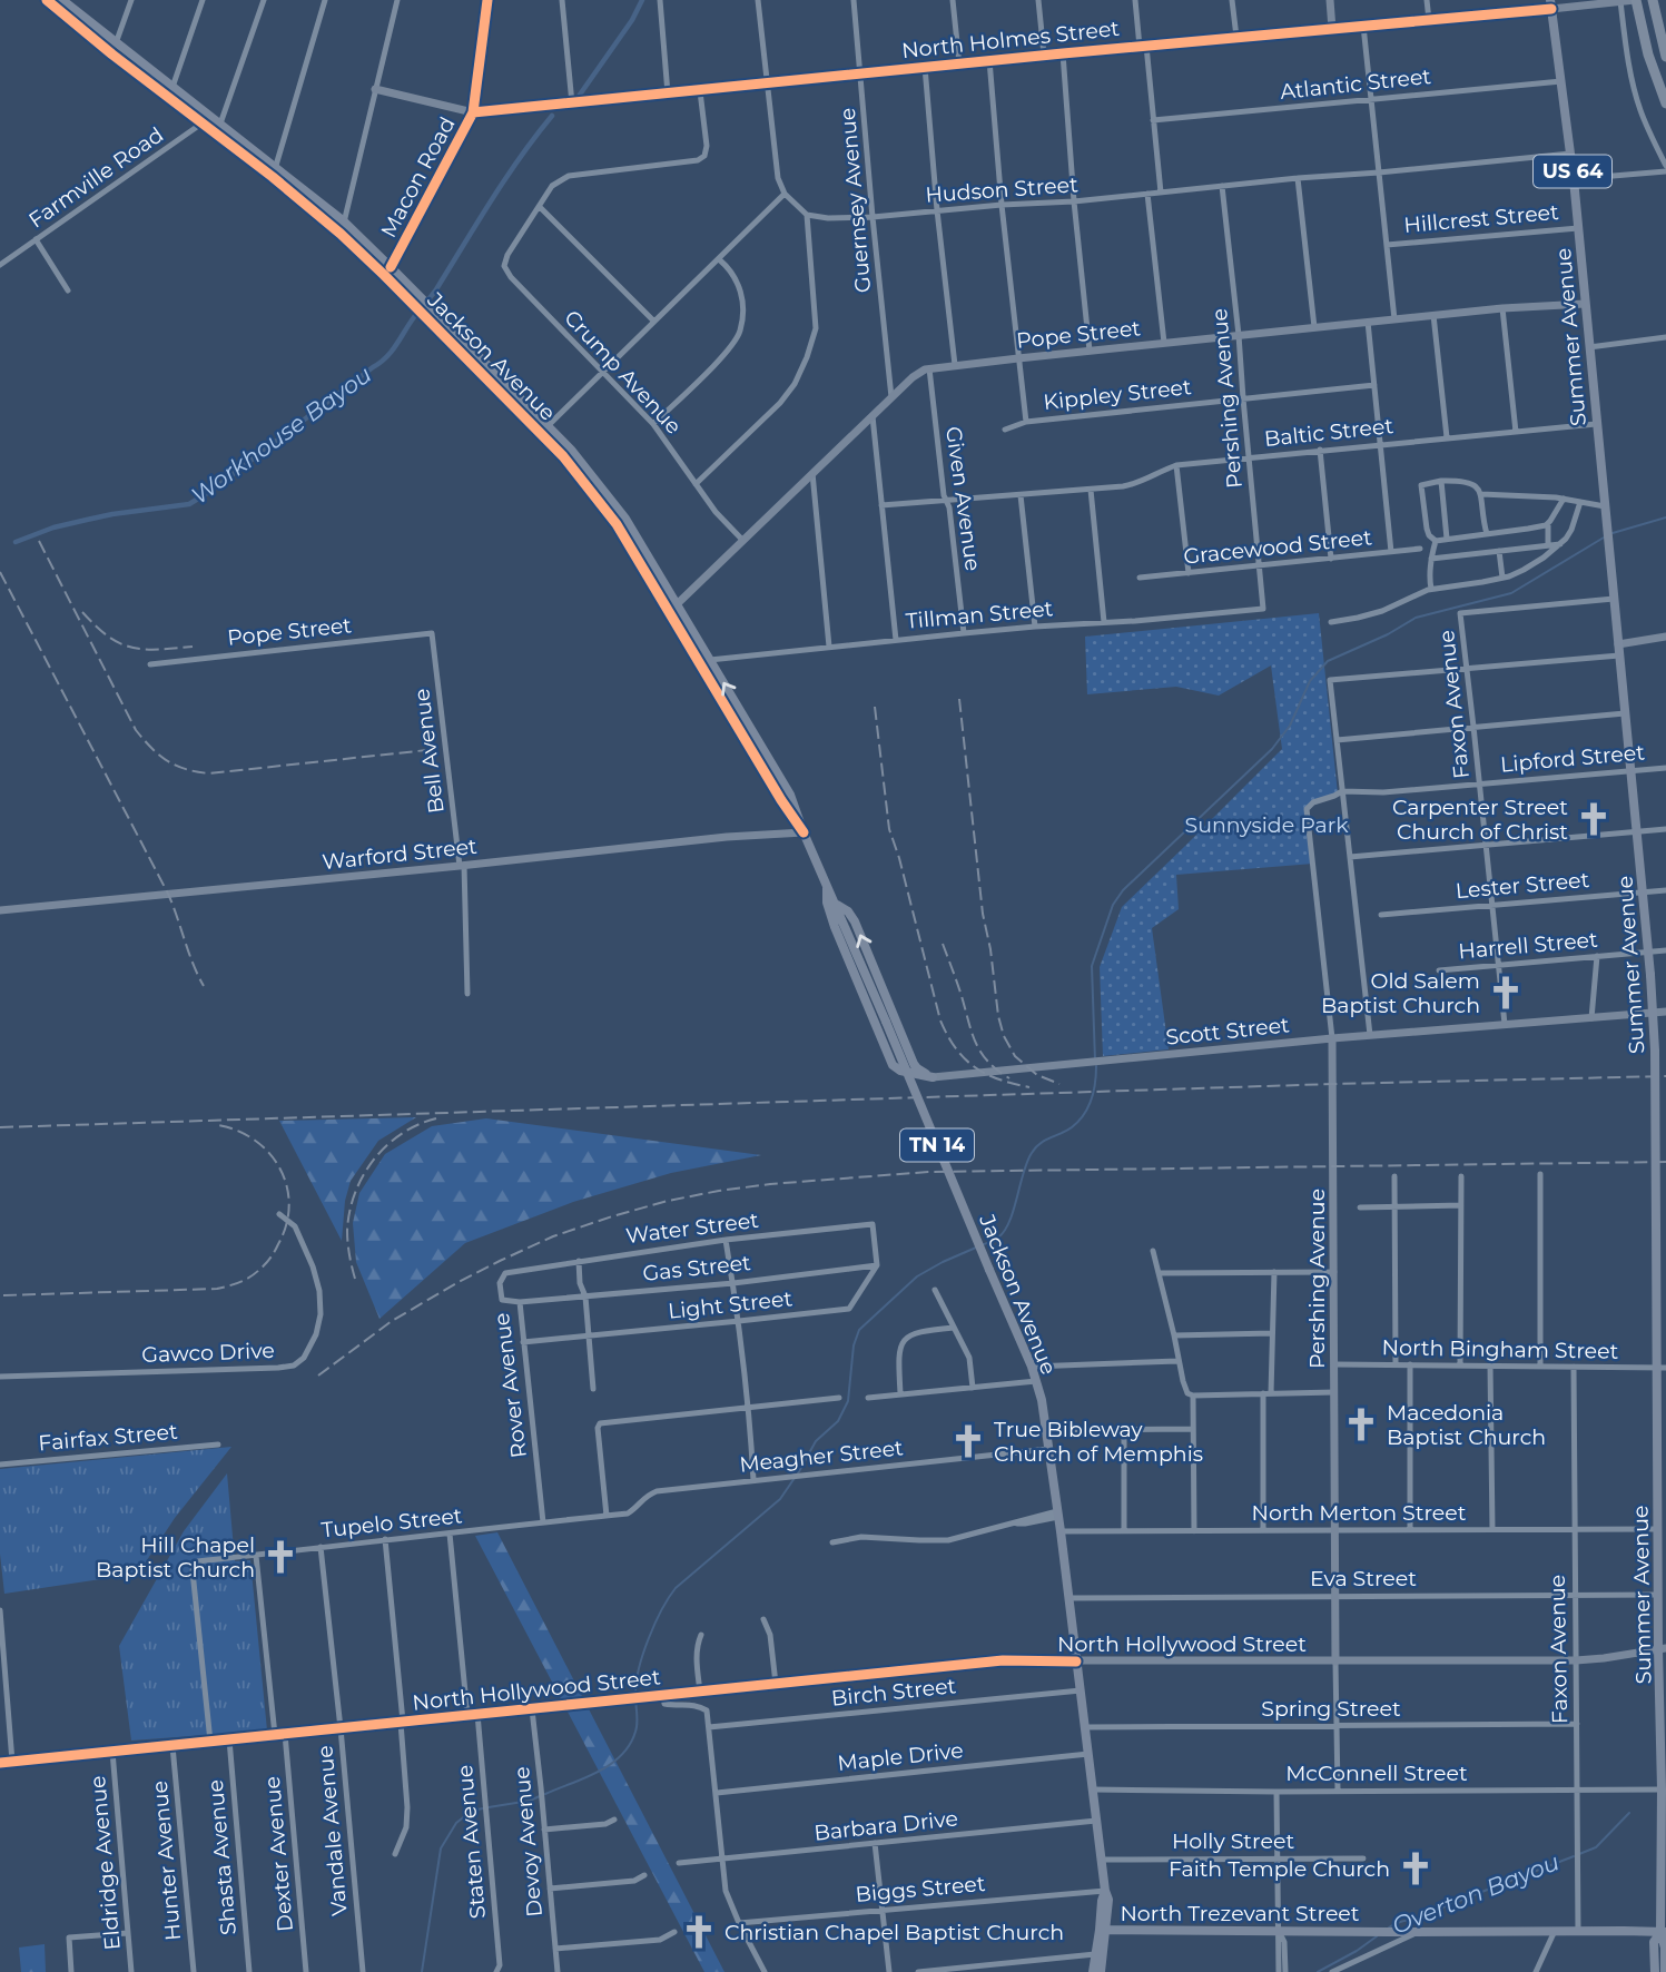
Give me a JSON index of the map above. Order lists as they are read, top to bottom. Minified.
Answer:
{"streets":{"main road":["North Holmes Street","US 64","Macon Road","Pope Street","Summer Avenue","Jackson Avenue","Pershing Avenue","Warford Street","Scott Street","TN 14","North Hollywood Street","North Trezevant Street"],"street":["Atlantic Street","Farmville Road","Hudson Street","Guernsey Avenue","Hillcrest Street","Crump Avenue","Kippley Street","Baltic Street","Given Avenue","Gracewood Street","Tillman Street","Faxon Avenue","Bell Avenue","Lipford Street","Lester Street","Harrell Street","Water Street","Gas Street","Light Street","North Bingham Street","Gawco Drive","Rover Avenue","Fairfax Street","Meagher Street","North Merton Street","Tupelo Street","Eva Street","Birch Street","Spring Street","Maple Drive","McConnell Street","Barbara Drive","Vandale Avenue","Holly Street","Staten Avenue","Devoy Avenue","Dexter Avenue","Shasta Avenue","Hunter Avenue","Eldridge Avenue","Biggs Street"]},"crossings":[["North Holmes Street","Macon Road"],["North Holmes Street","Guernsey Avenue"],["North Holmes Street","Summer Avenue"],["Atlantic Street","Summer Avenue"],["Farmville Road","Jackson Avenue"],["Macon Road","Jackson Avenue"],["Hudson Street","Guernsey Avenue"],["Hudson Street","Summer Avenue"],["Hudson Street","Pershing Avenue"],["Guernsey Avenue","Pope Street"],["Hillcrest Street","Summer Avenue"],["Pope Street","Summer Avenue"],["Pope Street","Jackson Avenue"],["Pope Street","Crump Avenue"],["Pope Street","Pershing Avenue"],["Pope Street","Given Avenue"],["Pope Street","Bell Avenue"],["Summer Avenue","Baltic Street"],["Summer Avenue","Faxon Avenue"],["Summer Avenue","Lipford Street"],["Summer Avenue","Lester Street"],["Summer Avenue","Harrell Street"],["Summer Avenue","North Bingham Street"],["Summer Avenue","North Merton Street"],["Summer Avenue","Eva Street"],["Summer Avenue","North Hollywood Street"],["Summer Avenue","McConnell Street"],["Summer Avenue","North Trezevant Street"],["Jackson Avenue","Tillman Street"],["Jackson Avenue","Warford Street"],["Jackson Avenue","Meagher Street"],["Jackson Avenue","North Merton Street"],["Jackson Avenue","Eva Street"],["Jackson Avenue","North Hollywood Street"],["Jackson Avenue","Birch Street"],["Jackson Avenue","Spring Street"],["Jackson Avenue","Maple Drive"],["Jackson Avenue","McConnell Street"],["Jackson Avenue","Barbara Drive"],["Jackson Avenue","Holly Street"],["Jackson Avenue","Biggs Street"],["Jackson Avenue","North Trezevant Street"],["Kippley Street","Pershing Avenue"],["Pershing Avenue","Baltic Street"],["Pershing Avenue","Gracewood Street"],["Pershing Avenue","Tillman Street"],["Pershing Avenue","Lipford Street"],["Pershing Avenue","Scott Street"],["Pershing Avenue","North Bingham Street"],["Pershing Avenue","North Merton Street"],["Pershing Avenue","Eva Street"],["Pershing Avenue","North Hollywood Street"],["Pershing Avenue","Spring Street"],["Pershing Avenue","McConnell Street"],["Baltic Street","Given Avenue"],["Given Avenue","Tillman Street"],["Faxon Avenue","Lipford Street"],["Faxon Avenue","Lester Street"],["Faxon Avenue","Harrell Street"],["Faxon Avenue","Scott Street"],["Faxon Avenue","North Bingham Street"],["Faxon Avenue","North Merton Street"],["Faxon Avenue","Eva Street"],["Faxon Avenue","North Hollywood Street"],["Faxon Avenue","Spring Street"],["Faxon Avenue","McConnell Street"],["Faxon Avenue","North Trezevant Street"],["Bell Avenue","Warford Street"],["Water Street","Gas Street"],["Water Street","Light Street"],["Water Street","Rover Avenue"],["Gas Street","Light Street"],["Gas Street","Rover Avenue"],["Light Street","Rover Avenue"],["Rover Avenue","Tupelo Street"],["Meagher Street","Tupelo Street"],["Tupelo Street","North Hollywood Street"],["Tupelo Street","Vandale Avenue"],["North Hollywood Street","Vandale Avenue"],["North Hollywood Street","Staten Avenue"],["North Hollywood Street","Devoy Avenue"],["North Hollywood Street","Dexter Avenue"],["North Hollywood Street","Shasta Avenue"],["North Hollywood Street","Hunter Avenue"],["North Hollywood Street","Eldridge Avenue"]],"water":["Workhouse Bayou","Overton Bayou"],"parks":["Sunnyside Park"],"places":{"church":["Carpenter Street Church of Christ","Old Salem Baptist Church","Macedonia Baptist Church","True Bibleway Church of Memphis","Hill Chapel Baptist Church","Faith Temple Church","Christian Chapel Baptist Church"]}}
